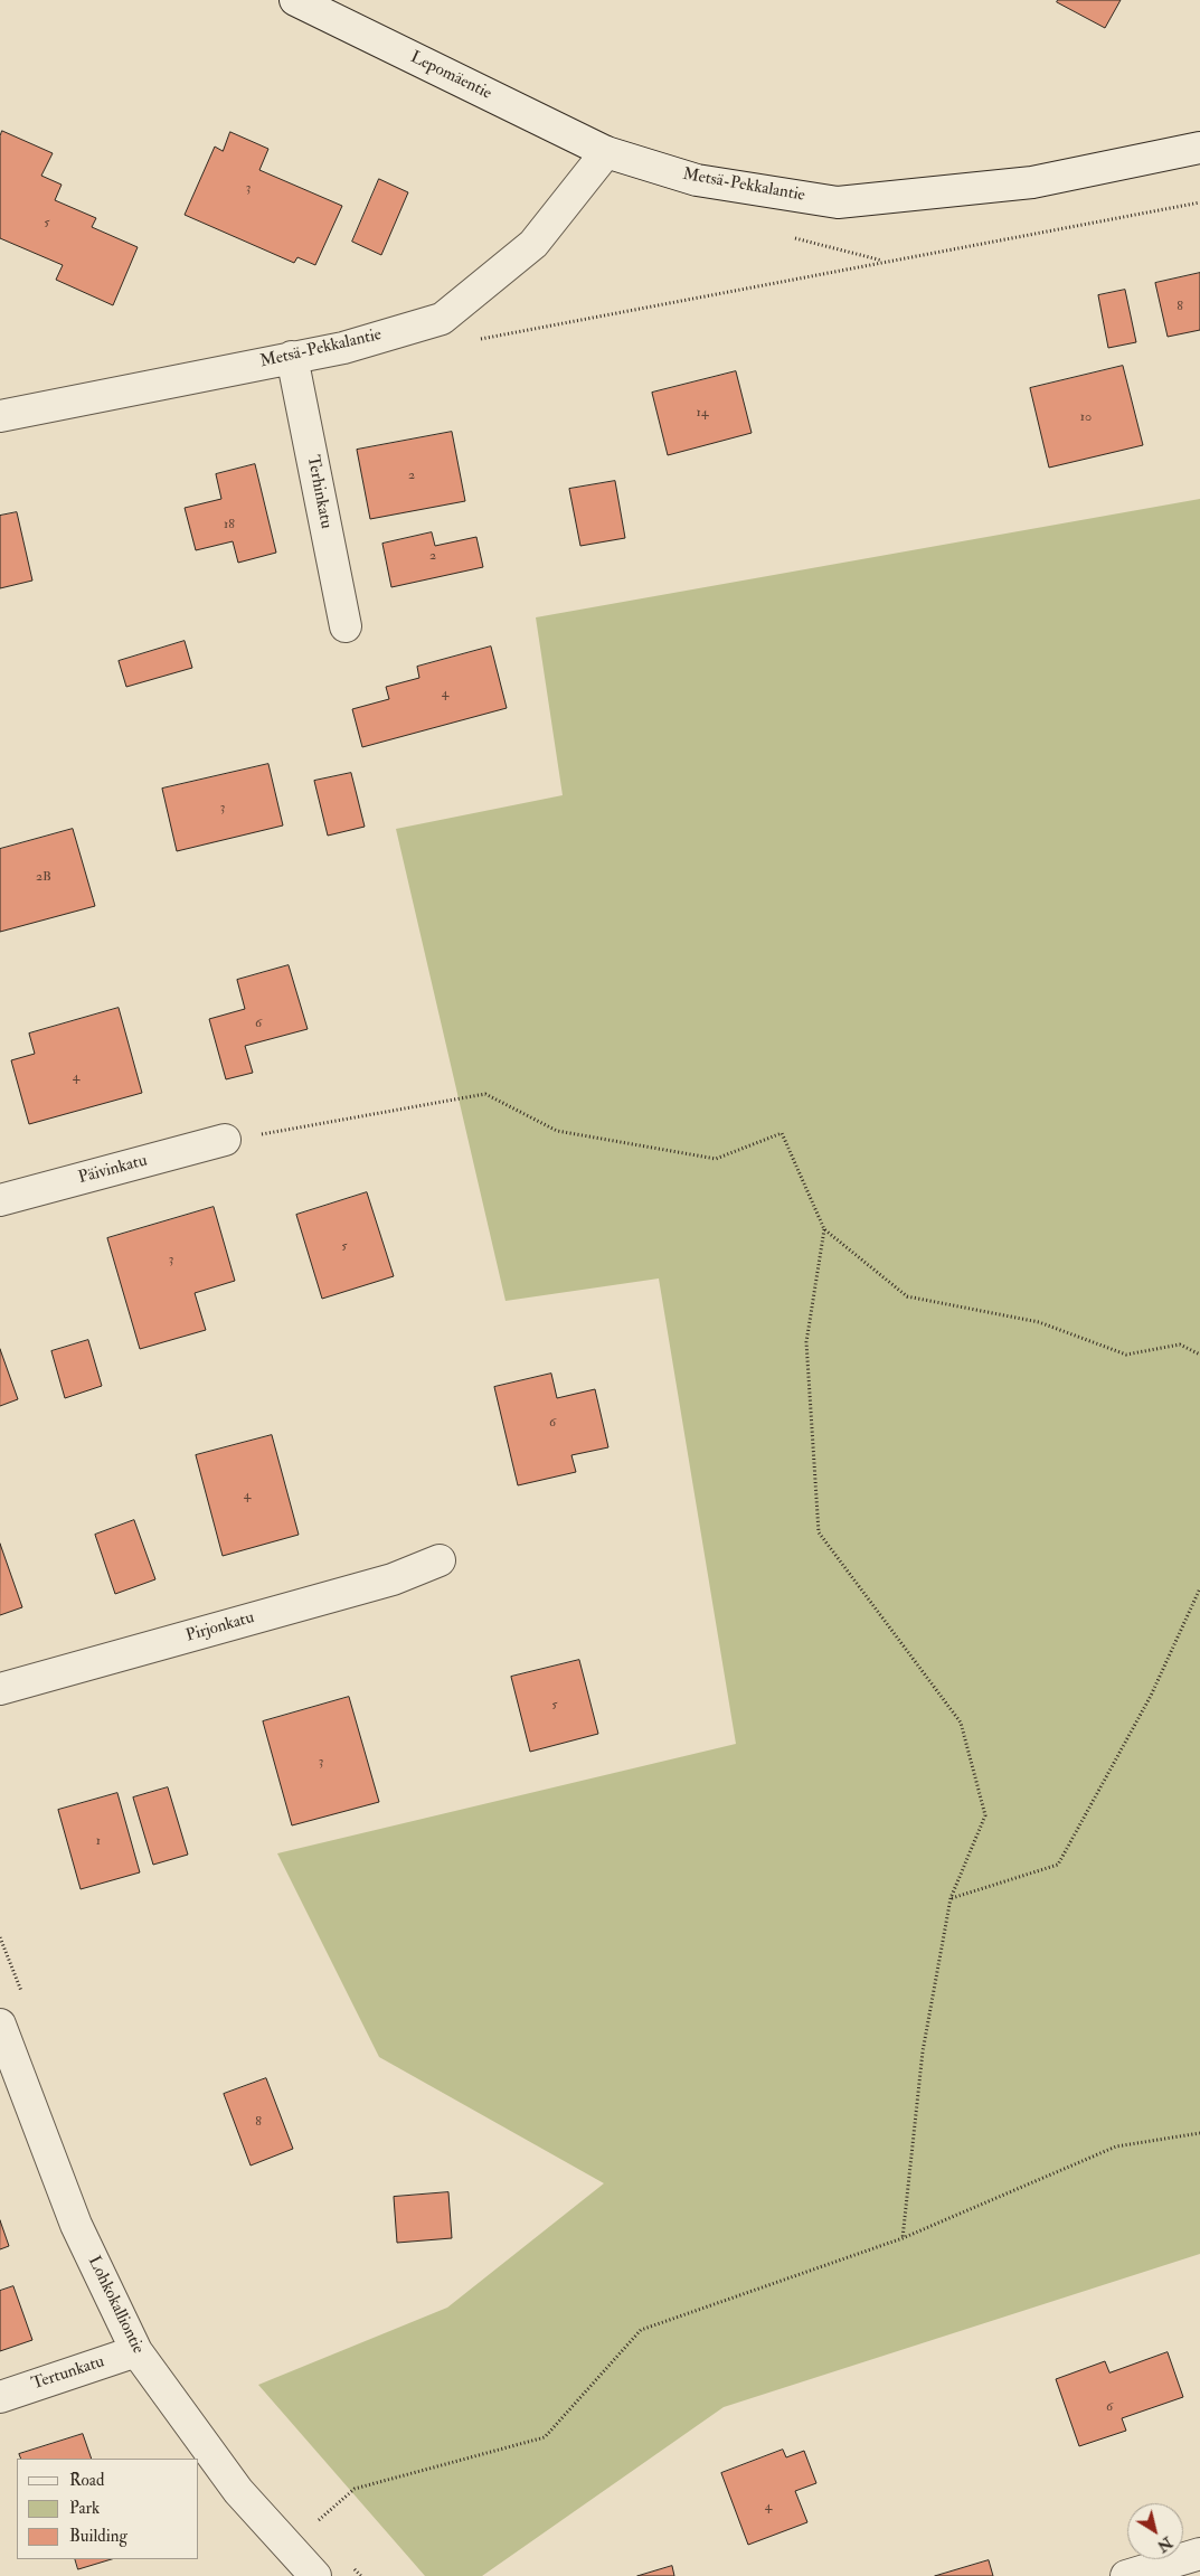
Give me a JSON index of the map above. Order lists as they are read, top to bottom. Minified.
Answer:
{"streets":{"street":["Lepomäentie","Metsä-Pekkalantie","Terhinkatu","Päivinkatu","Pirjonkatu","Lohkokalliontie","Tertunkatu"]},"crossings":[["Lepomäentie","Metsä-Pekkalantie"],["Metsä-Pekkalantie","Terhinkatu"],["Lohkokalliontie","Tertunkatu"]],"house_numbers":["3","5","8","14","10","2","18","2","4","3","2B","6","4","5","3","6","4","5","3","1","8","6","4"],"legend":["Road","Park","Building"],"north":"bottom right"}
